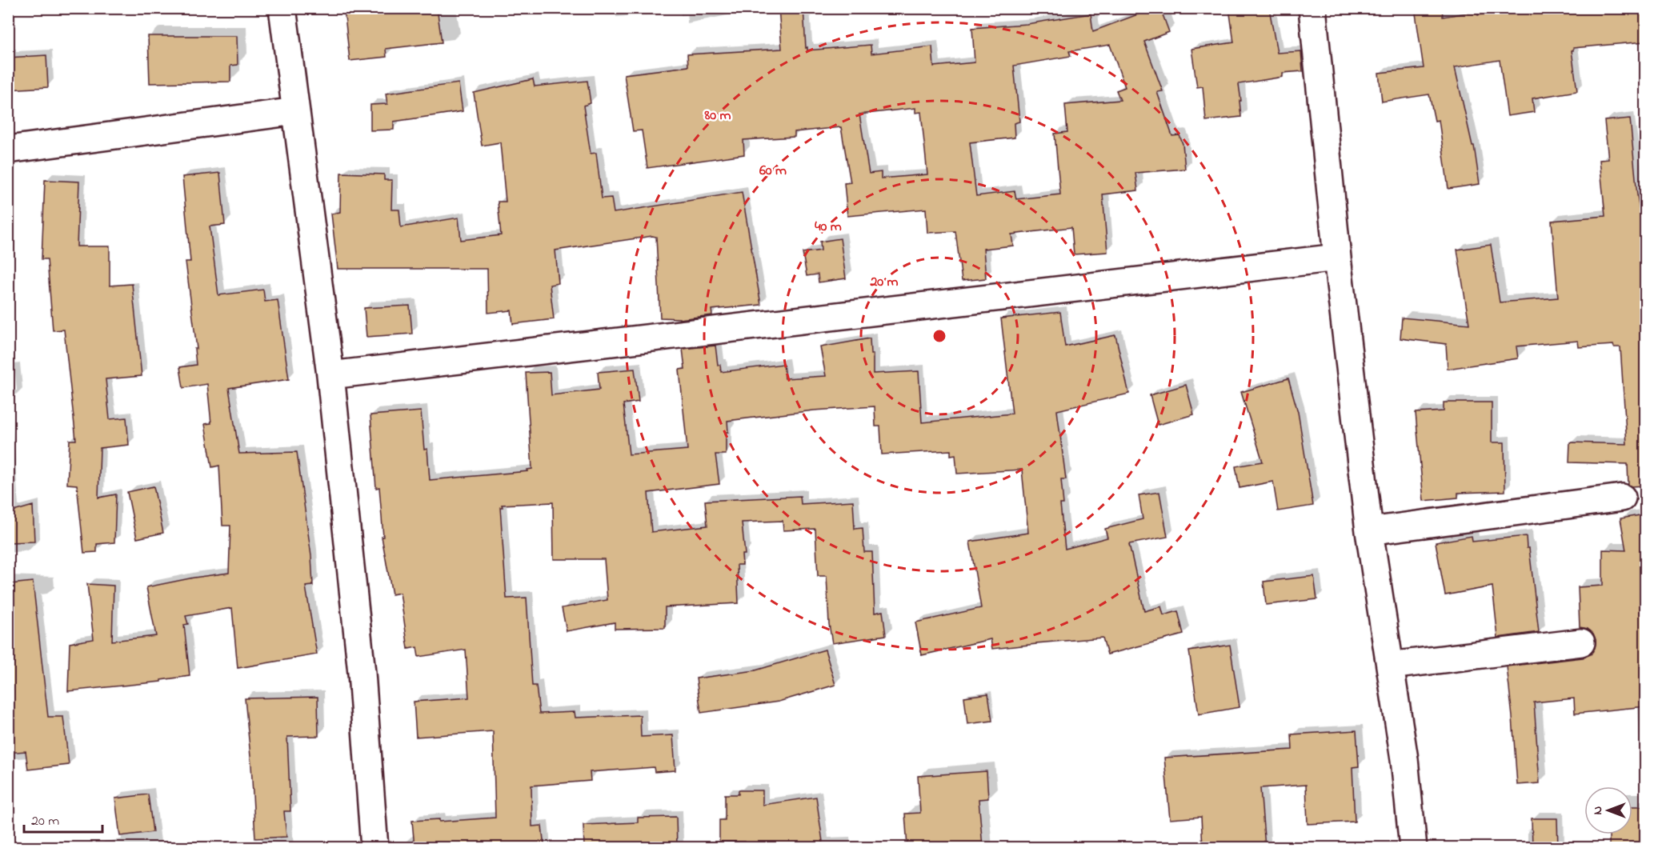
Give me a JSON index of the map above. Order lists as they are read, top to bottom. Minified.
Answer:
{"scale_bar":"20 m","north":"left","rings":["80 m","60 m","40 m","20 m"]}
